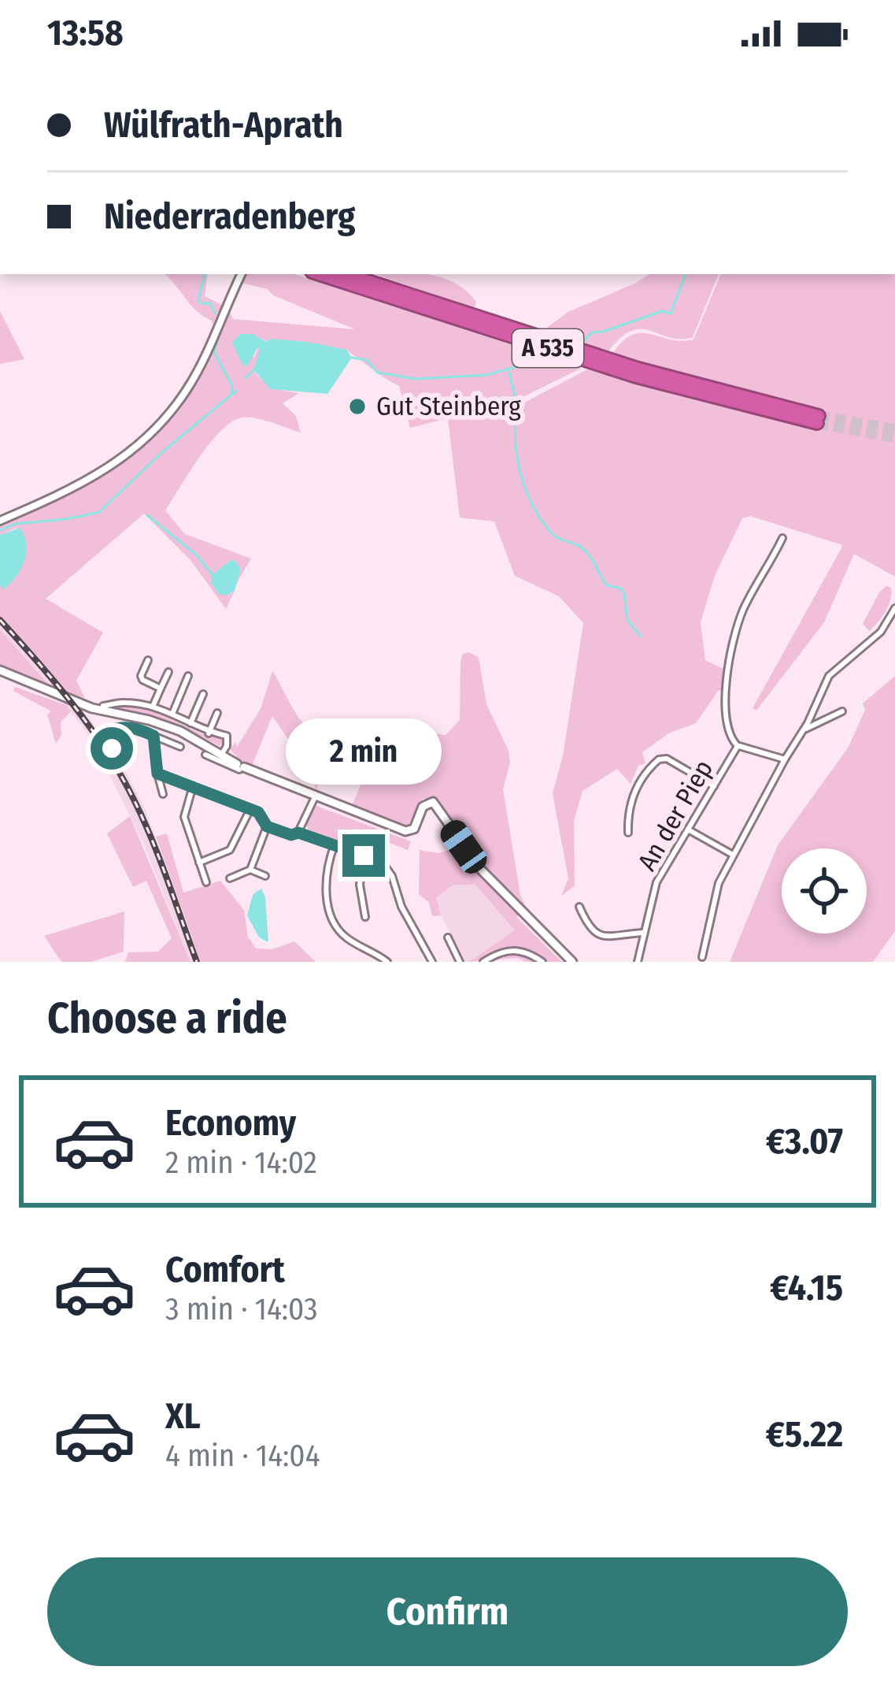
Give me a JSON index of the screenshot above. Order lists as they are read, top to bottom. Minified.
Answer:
{"streets":{"highway":["A 535"],"street":["An der Piep"]},"places":["Gut Steinberg"],"page":{"status":"13:58","banner":["Wülfrath-Aprath","Niederradenberg"],"bubble":"2 min","heading":"Choose a ride","list":[{"name":"Economy","note":"2 min · 14:02","value":"€3.07"},{"name":"Comfort","note":"3 min · 14:03","value":"€4.15"},{"name":"XL","note":"4 min · 14:04","value":"€5.22"}],"buttons":"Confirm"}}
